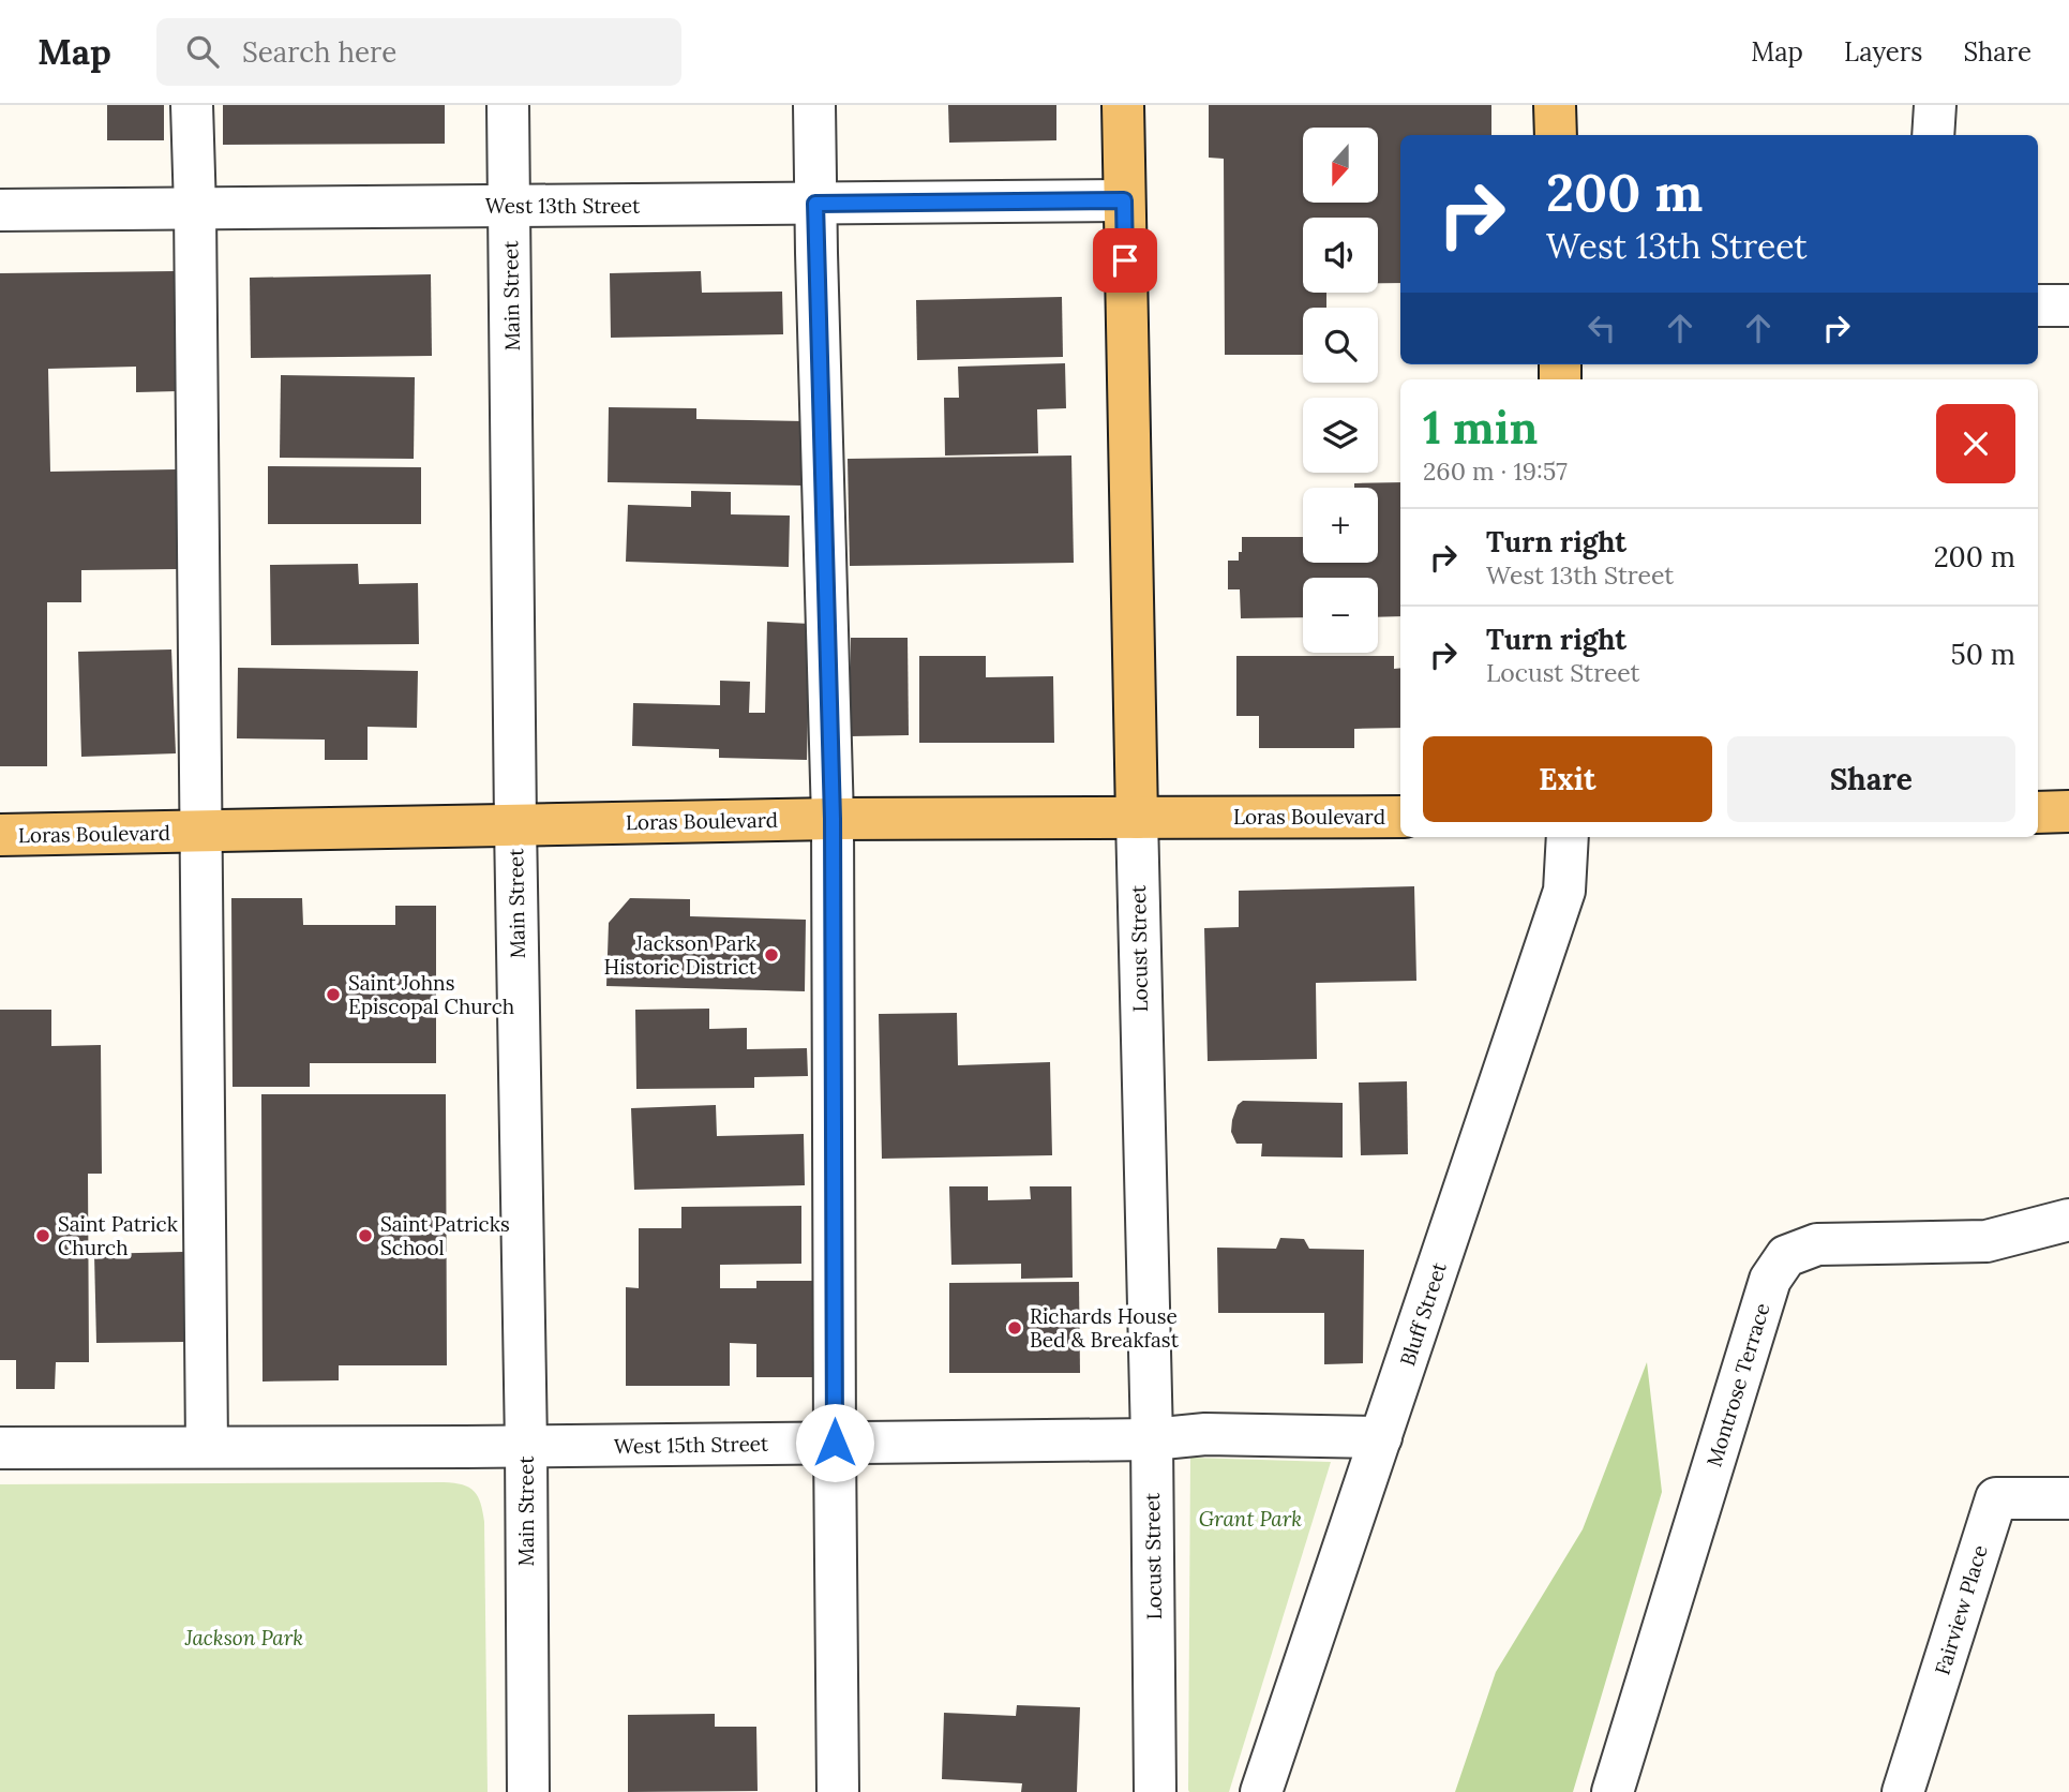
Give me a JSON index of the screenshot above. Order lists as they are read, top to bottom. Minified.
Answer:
{"streets":{"main road":["Loras Boulevard","Locust Street"],"street":["West 13th Street","Main Street","Bluff Street","Montrose Terrace","West 15th Street","Fairview Place"]},"crossings":[["West 13th Street","Main Street"],["West 13th Street","Locust Street"],["Main Street","Loras Boulevard"],["Main Street","West 15th Street"],["Loras Boulevard","Locust Street"],["Locust Street","West 15th Street"],["Bluff Street","West 15th Street"]],"parks":["Grant Park","Jackson Park"],"places":["Jackson Park Historic District","Saint Johns Episcopal Church","Saint Patrick Church","Saint Patricks School","Richards House Bed & Breakfast"],"north":"bottom","page":{"header":"Map","search":"Search here","nav":["Map","Layers","Share"],"map_buttons":["+","−"],"turn":["200 m","West 13th Street"],"heading":["1 min","260 m · 19:57"],"list":[{"name":"Turn right","note":"West 13th Street","value":"200 m"},{"name":"Turn right","note":"Locust Street","value":"50 m"}],"buttons":["Exit","Share"]}}
